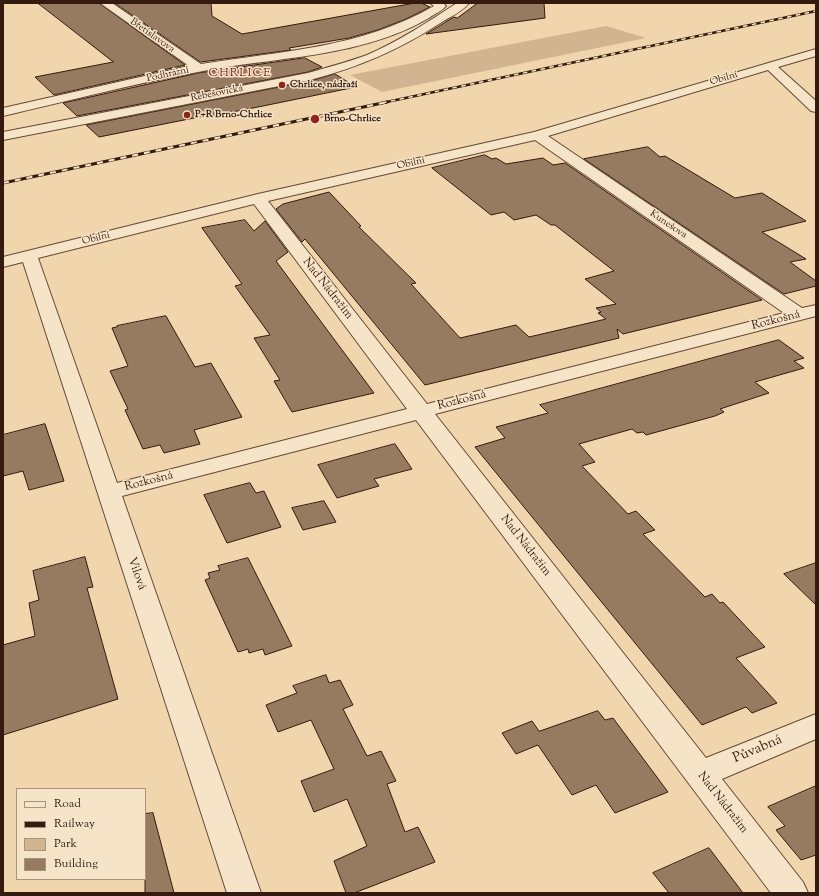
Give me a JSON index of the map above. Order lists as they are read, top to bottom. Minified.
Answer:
{"streets":{"street":["Břetislavova","Podhrázní","Obilní","Rebešovická","Kunešova","Nad Nádražím","Rozkošná","Vilová","Půvabná"]},"crossings":[["Břetislavova","Podhrázní"],["Obilní","Kunešova"],["Obilní","Nad Nádražím"],["Obilní","Vilová"],["Kunešova","Rozkošná"],["Nad Nádražím","Rozkošná"],["Nad Nádražím","Půvabná"],["Rozkošná","Vilová"]],"districts":["CHRLICE"],"places":["Chrlice, nádraží","P+R Brno-Chrlice","Brno-Chrlice"],"legend":["Road","Railway","Park","Building"]}
